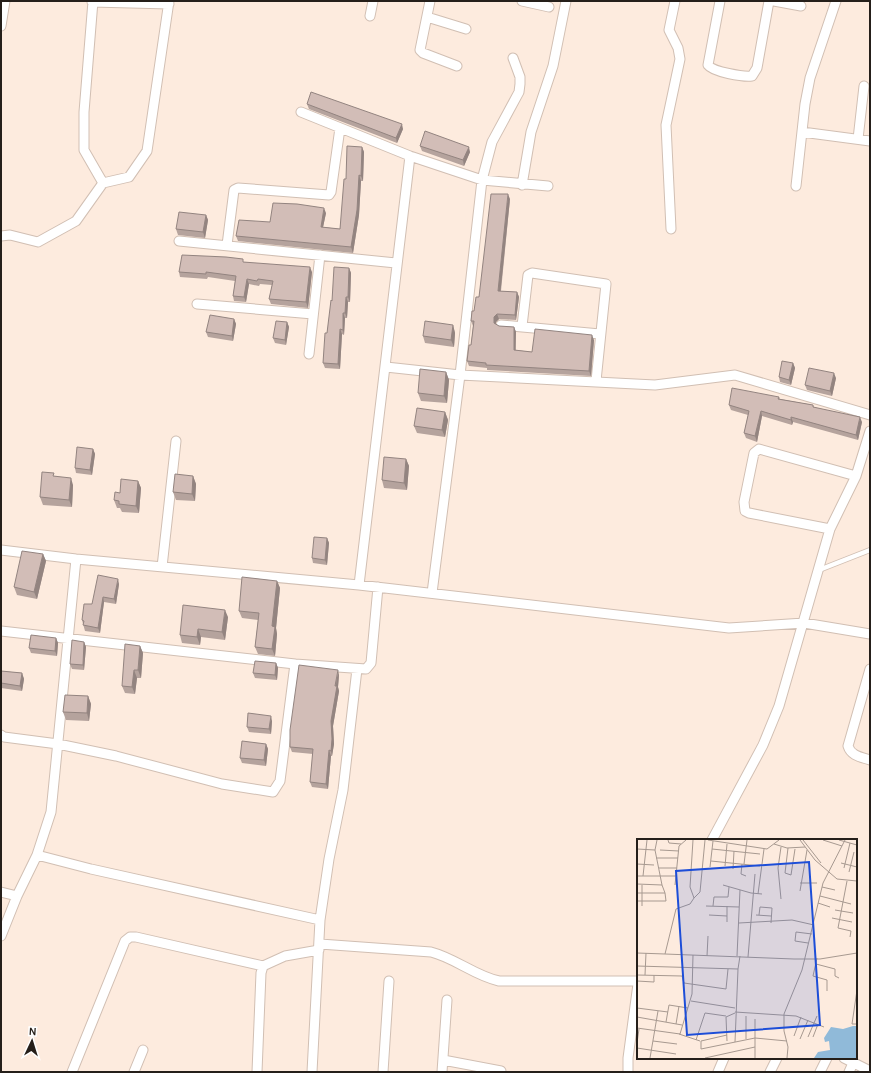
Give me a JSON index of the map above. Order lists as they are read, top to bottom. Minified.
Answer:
{"north":"top"}
